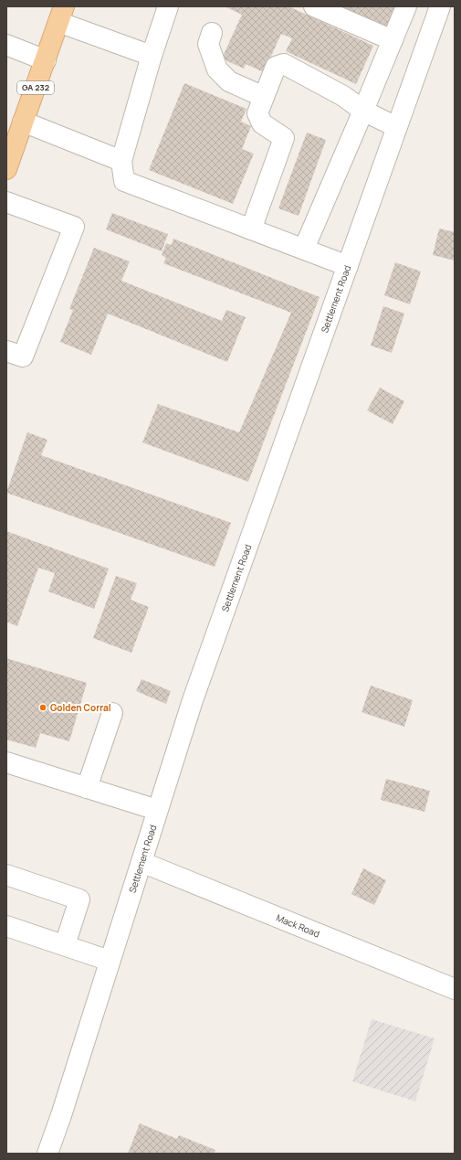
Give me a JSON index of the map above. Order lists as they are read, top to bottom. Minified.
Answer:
{"streets":{"main road":["GA 232"],"street":["Settlement Road","Mack Road"]},"crossings":[["Settlement Road","Mack Road"]],"places":["Golden Corral"]}
